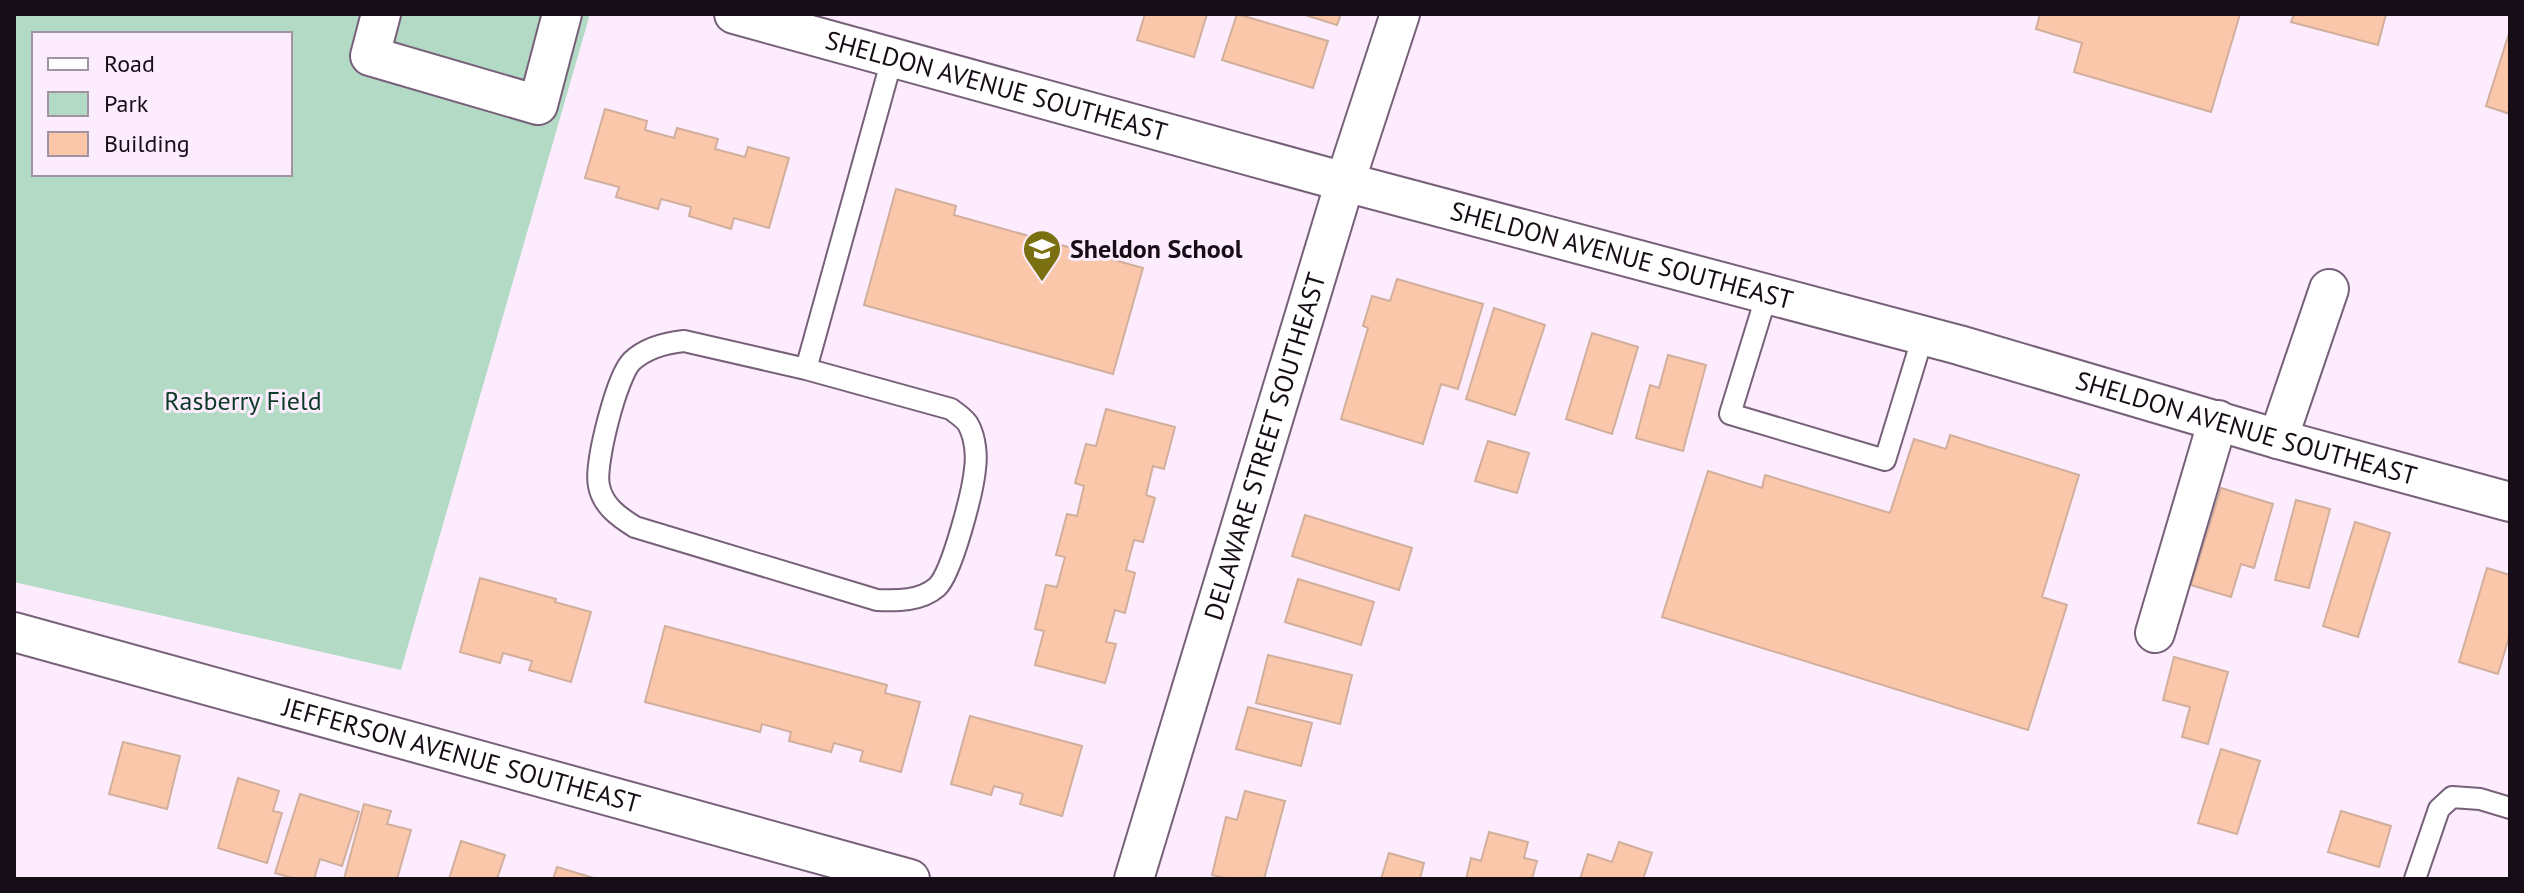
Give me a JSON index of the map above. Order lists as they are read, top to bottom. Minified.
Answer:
{"streets":{"street":["SHELDON AVENUE SOUTHEAST","DELAWARE STREET SOUTHEAST","JEFFERSON AVENUE SOUTHEAST"]},"crossings":[["SHELDON AVENUE SOUTHEAST","DELAWARE STREET SOUTHEAST"]],"parks":["Rasberry Field"],"places":{"school or university":["Sheldon School"]},"legend":["Road","Park","Building"]}
